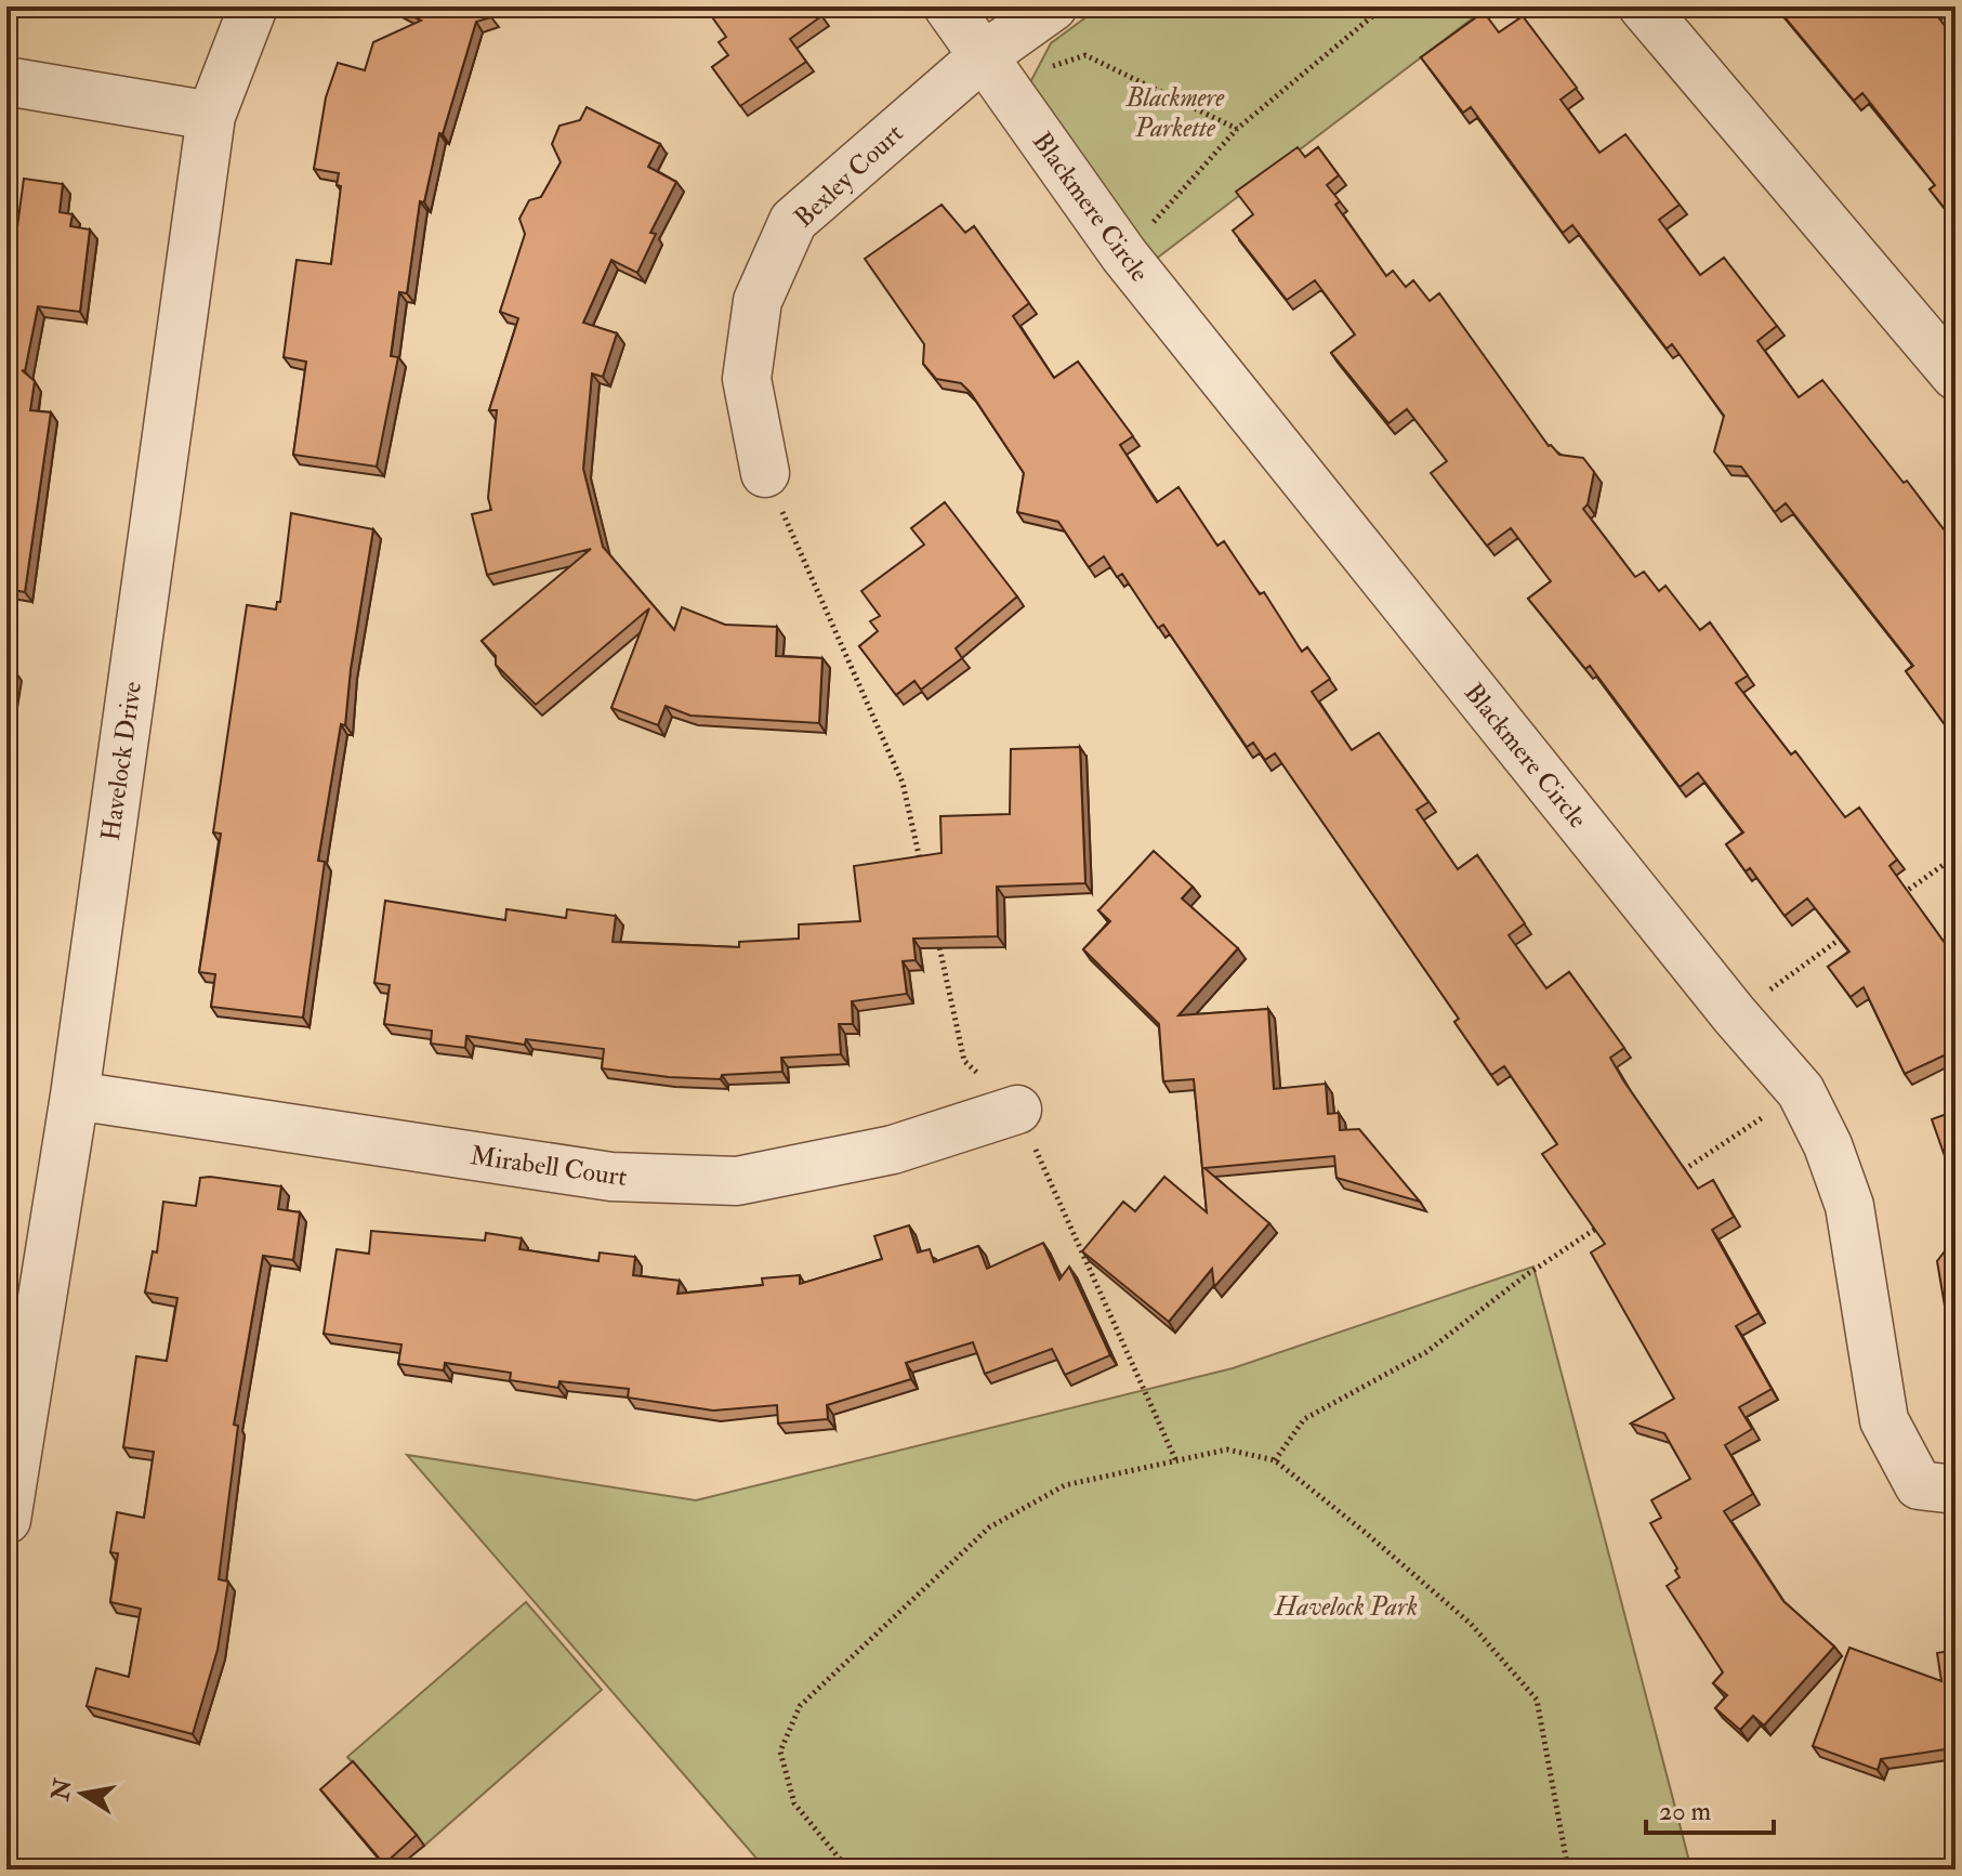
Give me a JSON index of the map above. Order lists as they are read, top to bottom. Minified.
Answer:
{"streets":{"street":["Bexley Court","Blackmere Circle","Havelock Drive","Mirabell Court"]},"crossings":[["Bexley Court","Blackmere Circle"],["Havelock Drive","Mirabell Court"]],"parks":["Blackmere Parkette","Havelock Park"],"scale_bar":"20 m","north":"left"}
